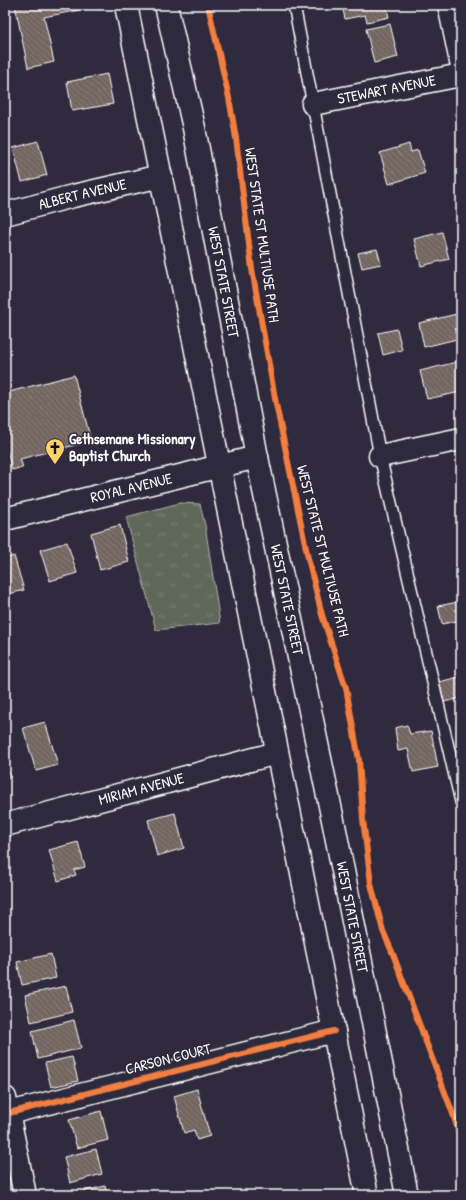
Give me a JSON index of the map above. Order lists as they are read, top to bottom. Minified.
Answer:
{"streets":{"main road":["STEWART AVENUE","ALBERT AVENUE","WEST STATE STREET","ROYAL AVENUE","MIRIAM AVENUE","CARSON COURT"],"cycle path":["WEST STATE ST MULTIUSE PATH"]},"crossings":[["WEST STATE STREET","ROYAL AVENUE"]],"places":{"church":["Gethsemane Missionary Baptist Church"]}}
